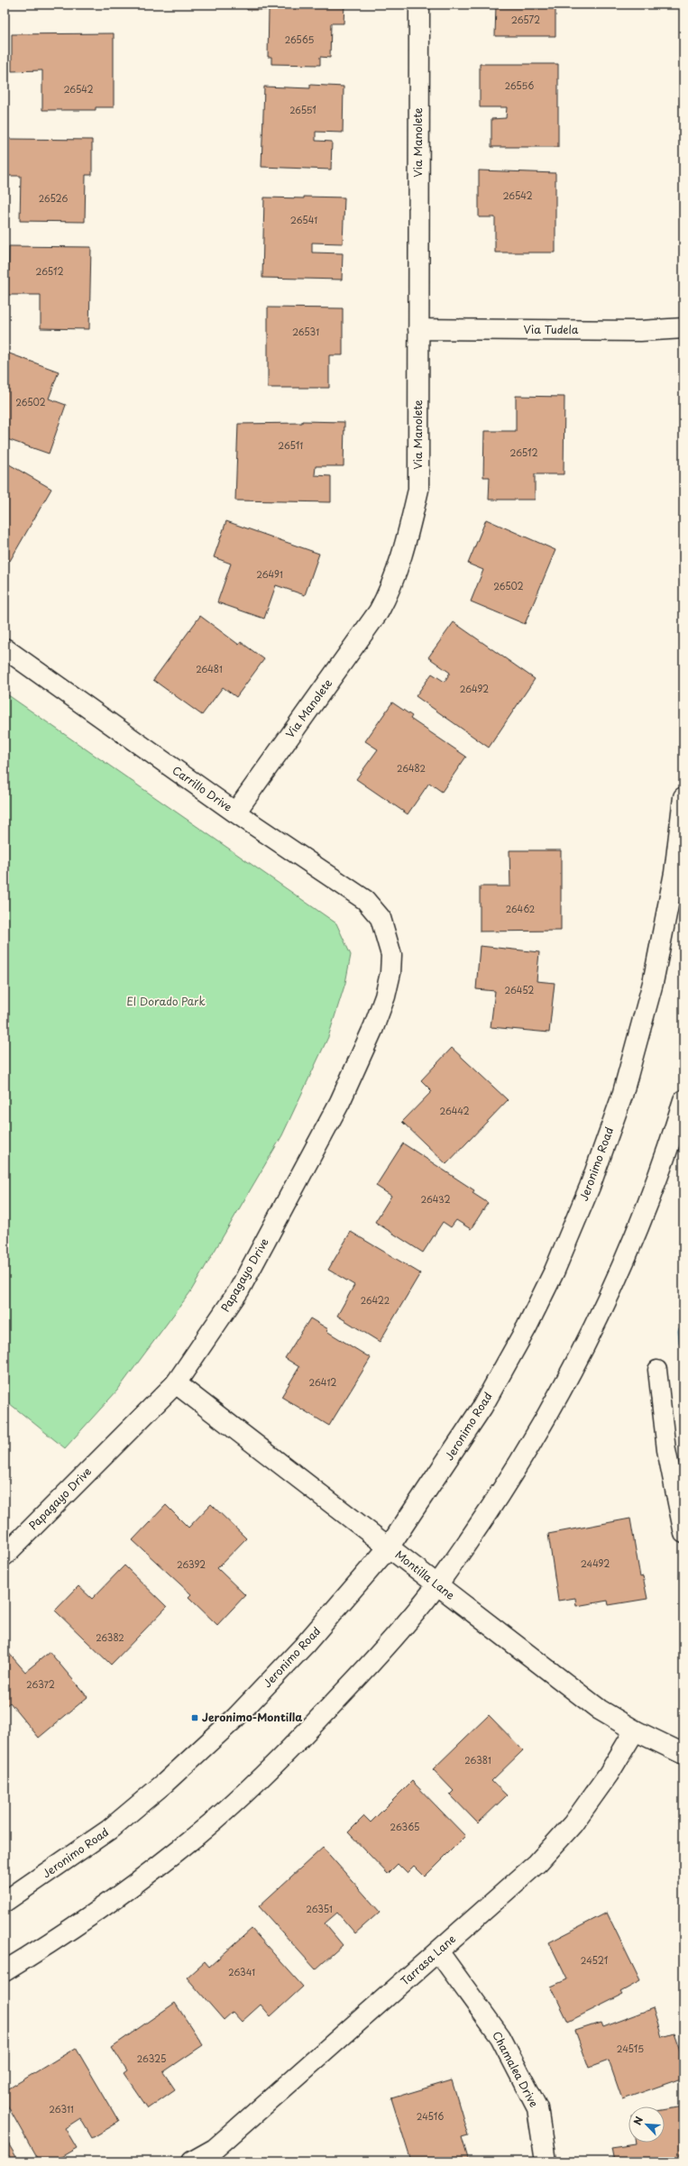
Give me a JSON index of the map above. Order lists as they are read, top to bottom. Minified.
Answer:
{"streets":{"street":["Via Manolete","Via Tudela","Carrillo Drive","Jeronimo Road","Papagayo Drive","Montilla Lane","Tarrasa Lane","Chamalea Drive"]},"crossings":[["Via Manolete","Via Tudela"],["Via Manolete","Carrillo Drive"],["Carrillo Drive","Papagayo Drive"],["Jeronimo Road","Montilla Lane"],["Papagayo Drive","Montilla Lane"],["Montilla Lane","Tarrasa Lane"],["Tarrasa Lane","Chamalea Drive"]],"parks":["El Dorado Park"],"places":{"transit":["Jeronimo-Montilla"]},"house_numbers":["26572","26565","26556","26542","26551","26542","26526","26541","26512","26531","26502","26511","26512","26491","26502","26481","26492","26482","26462","26452","26442","26432","26422","26412","24492","26392","26382","26372","26381","26365","26351","24521","26341","24515","26325","26311","24516"],"north":"top left"}
